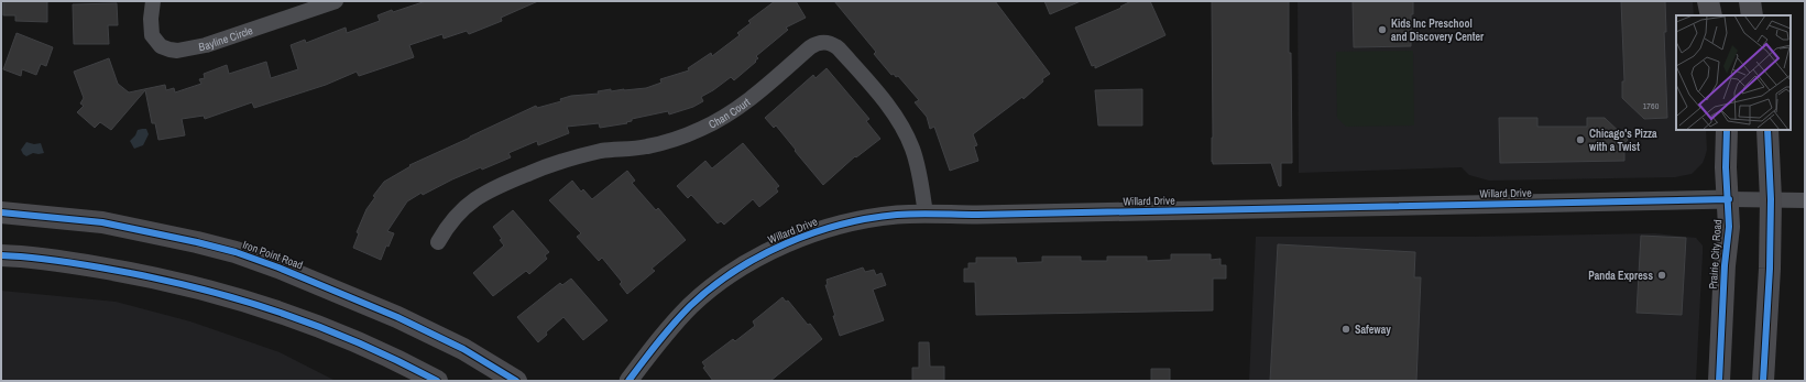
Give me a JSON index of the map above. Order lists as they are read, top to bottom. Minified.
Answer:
{"streets":{"main road":["Iron Point Road","Prairie City Road"],"street":["Bayline Circle","Chan Court","Willard Drive"]},"crossings":[["Chan Court","Willard Drive"],["Willard Drive","Prairie City Road"]],"places":["Kids Inc Preschool and Discovery Center","Chicago's Pizza with a Twist","Panda Express","Safeway"],"house_numbers":["1760"]}
